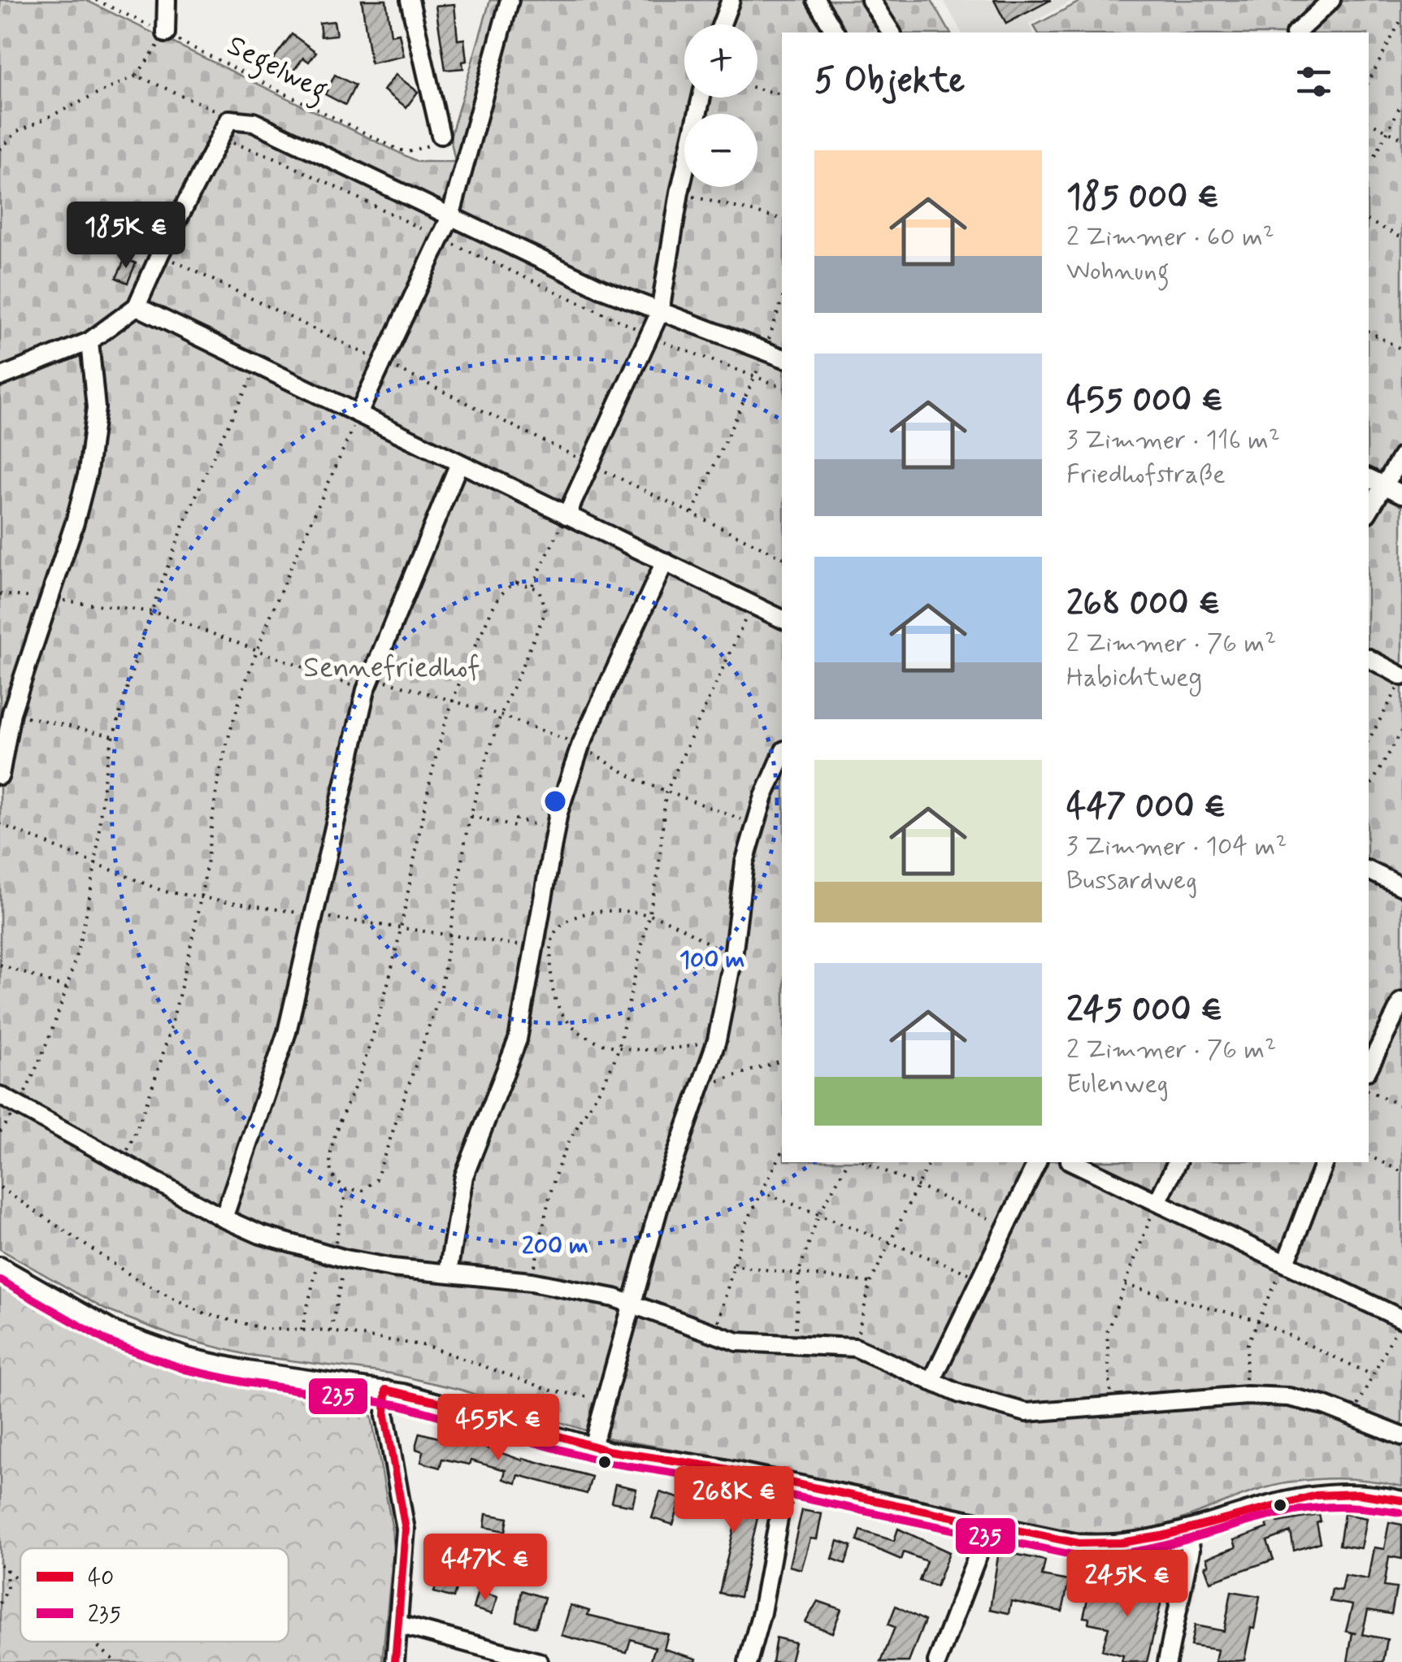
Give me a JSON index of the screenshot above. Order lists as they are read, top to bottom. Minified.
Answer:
{"streets":{"path":["Segelweg"]},"parks":["Sennefriedhof"],"lines":["transit line 235","transit line 40"],"legend":["40","235"],"page":{"map_buttons":["+","−"],"heading":"5 Objekte","list":[{"name":"185 000 €","note":"2 Zimmer · 60 m² · Wohnung"},{"name":"455 000 €","note":"3 Zimmer · 116 m² · Friedhofstraße"},{"name":"268 000 €","note":"2 Zimmer · 76 m² · Habichtweg"},{"name":"447 000 €","note":"3 Zimmer · 104 m² · Bussardweg"},{"name":"245 000 €","note":"2 Zimmer · 76 m² · Eulenweg"}],"price":["185K €","455K €","268K €","447K €","245K €"]},"rings":["100 m","200 m"]}
